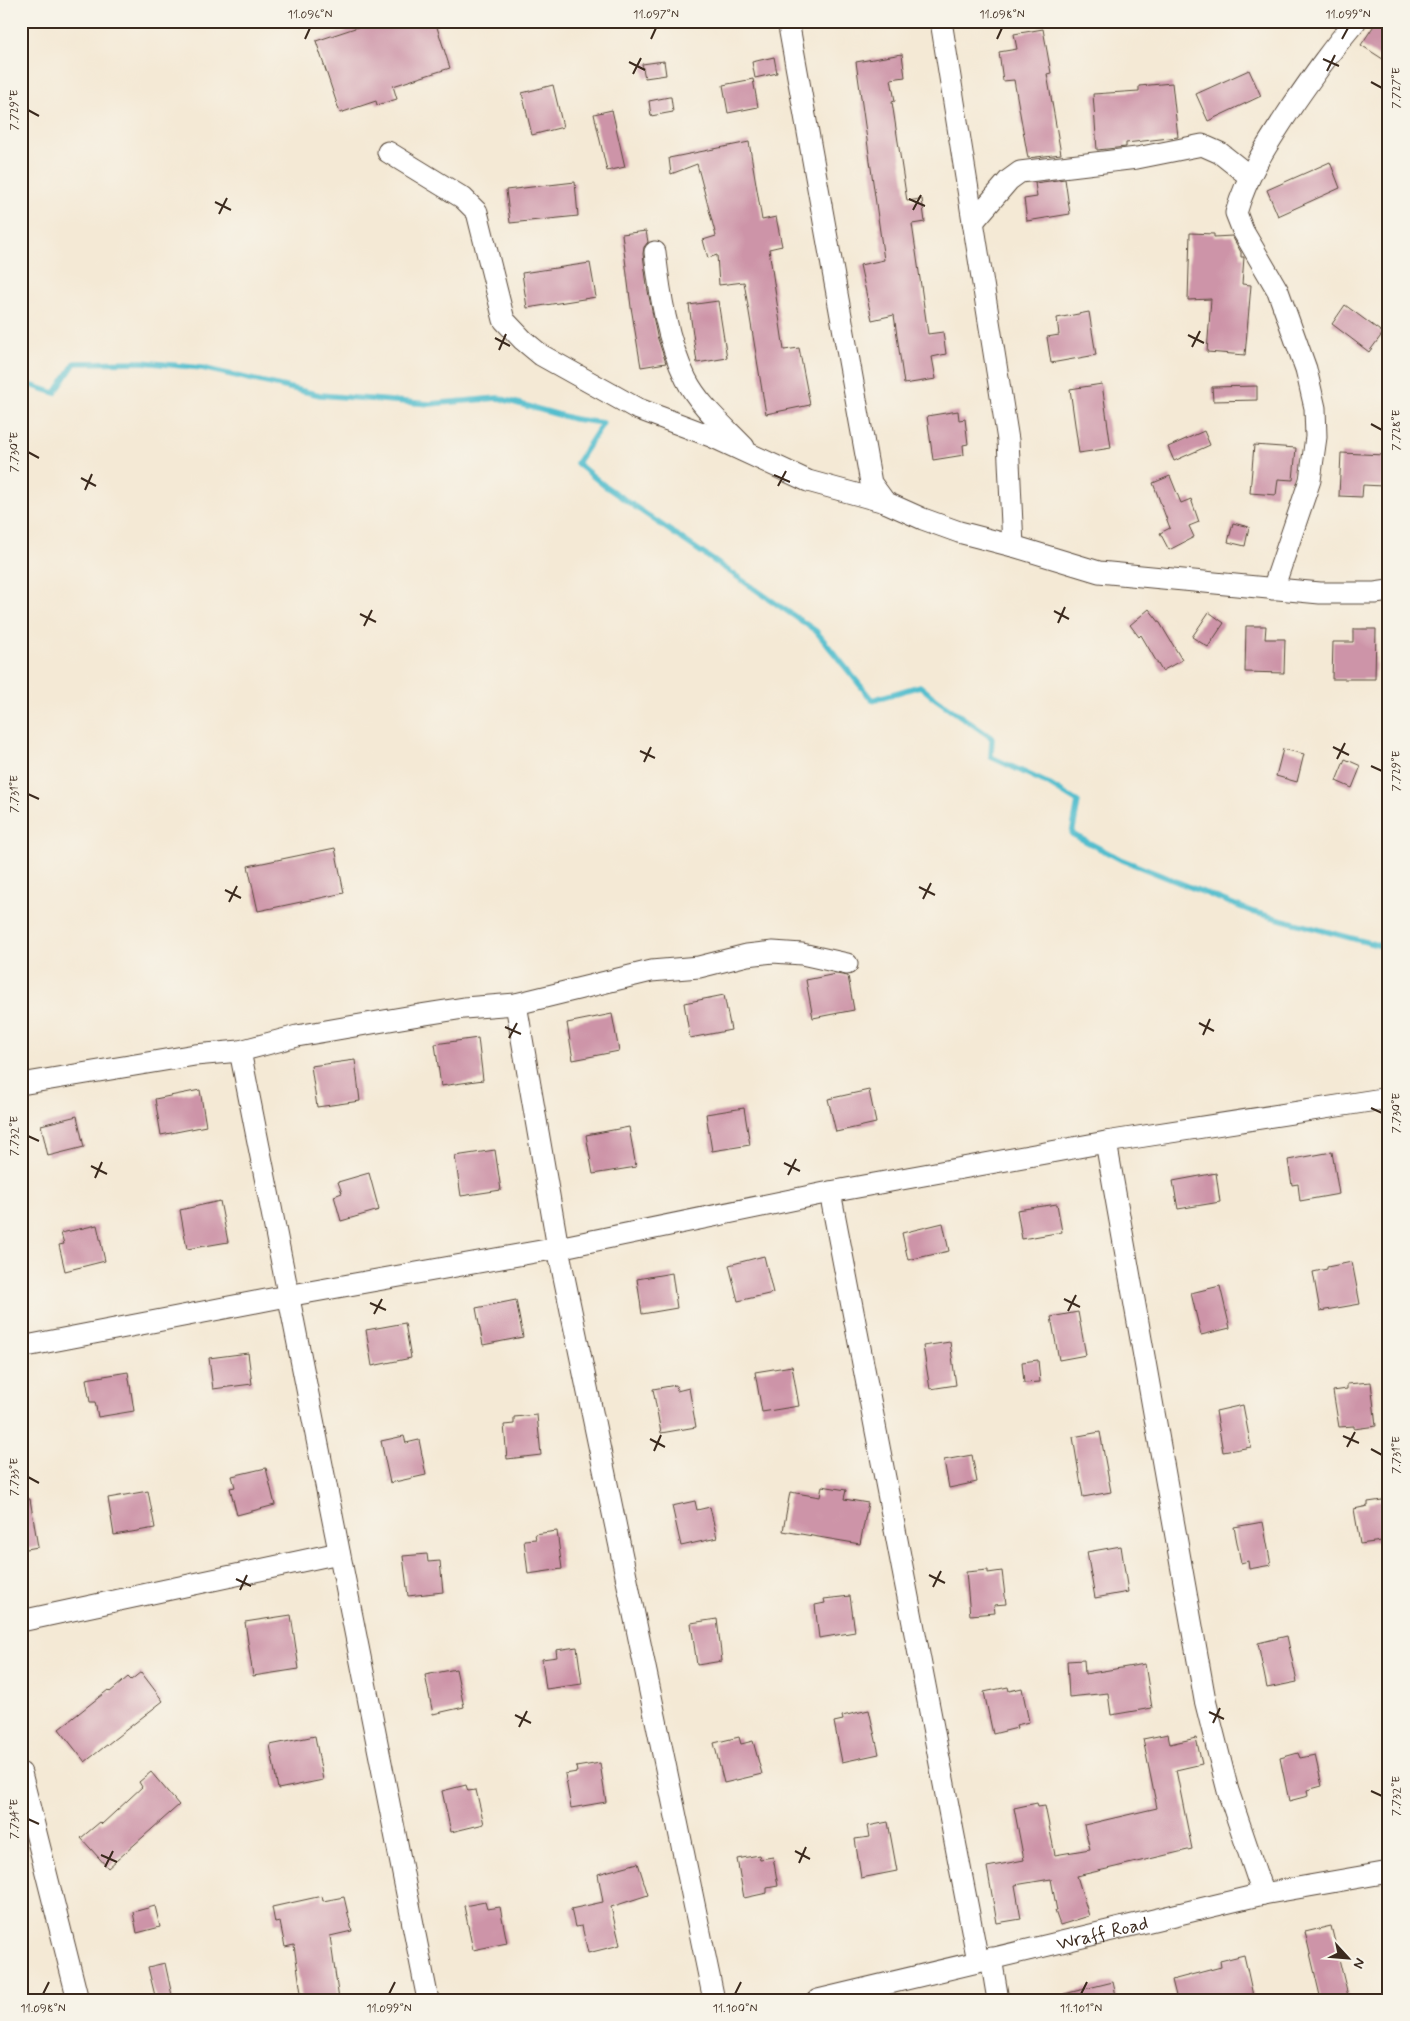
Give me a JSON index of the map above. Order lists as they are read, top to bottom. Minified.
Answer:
{"streets":{"street":["Wraff Road"]},"north":"bottom right","coordinates":["11.096°N","11.097°N","11.098°N","11.099°N","7.727°E","7.729°E","7.728°E","7.730°E","7.731°E","7.732°E","7.733°E","7.734°E","11.100°N","11.101°N"]}
